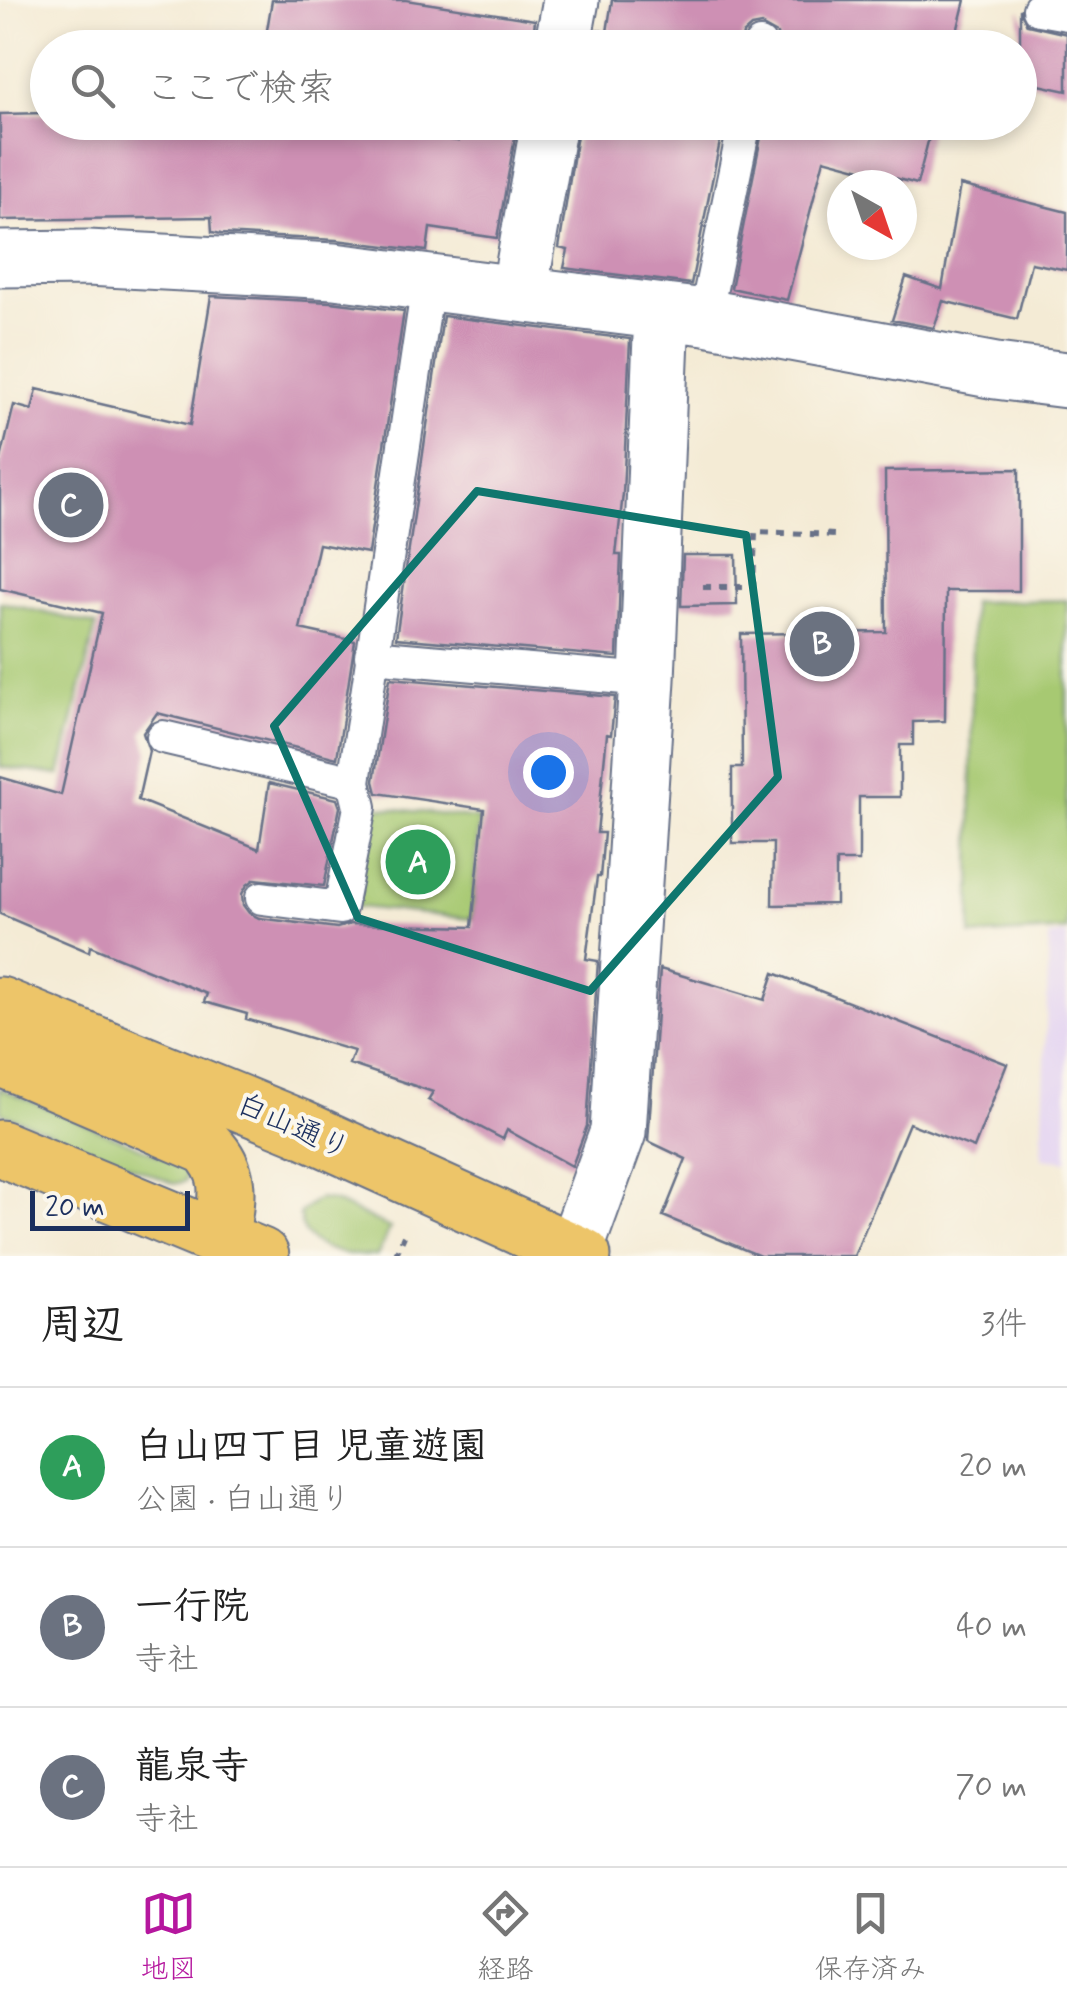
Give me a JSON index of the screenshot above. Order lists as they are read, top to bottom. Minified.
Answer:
{"streets":{"main road":["白山通り"]},"scale_bar":"20 m","north":"bottom right","page":{"search":"ここで検索","pins":["C","B","A"],"scale":"20 m","heading":["周辺","3件"],"list":[{"mark":"A","name":"白山四丁目 児童遊園","note":"公園 · 白山通り","value":"20 m"},{"mark":"B","name":"一行院","note":"寺社","value":"40 m"},{"mark":"C","name":"龍泉寺","note":"寺社","value":"70 m"}],"nav":["地図","経路","保存済み"]}}
